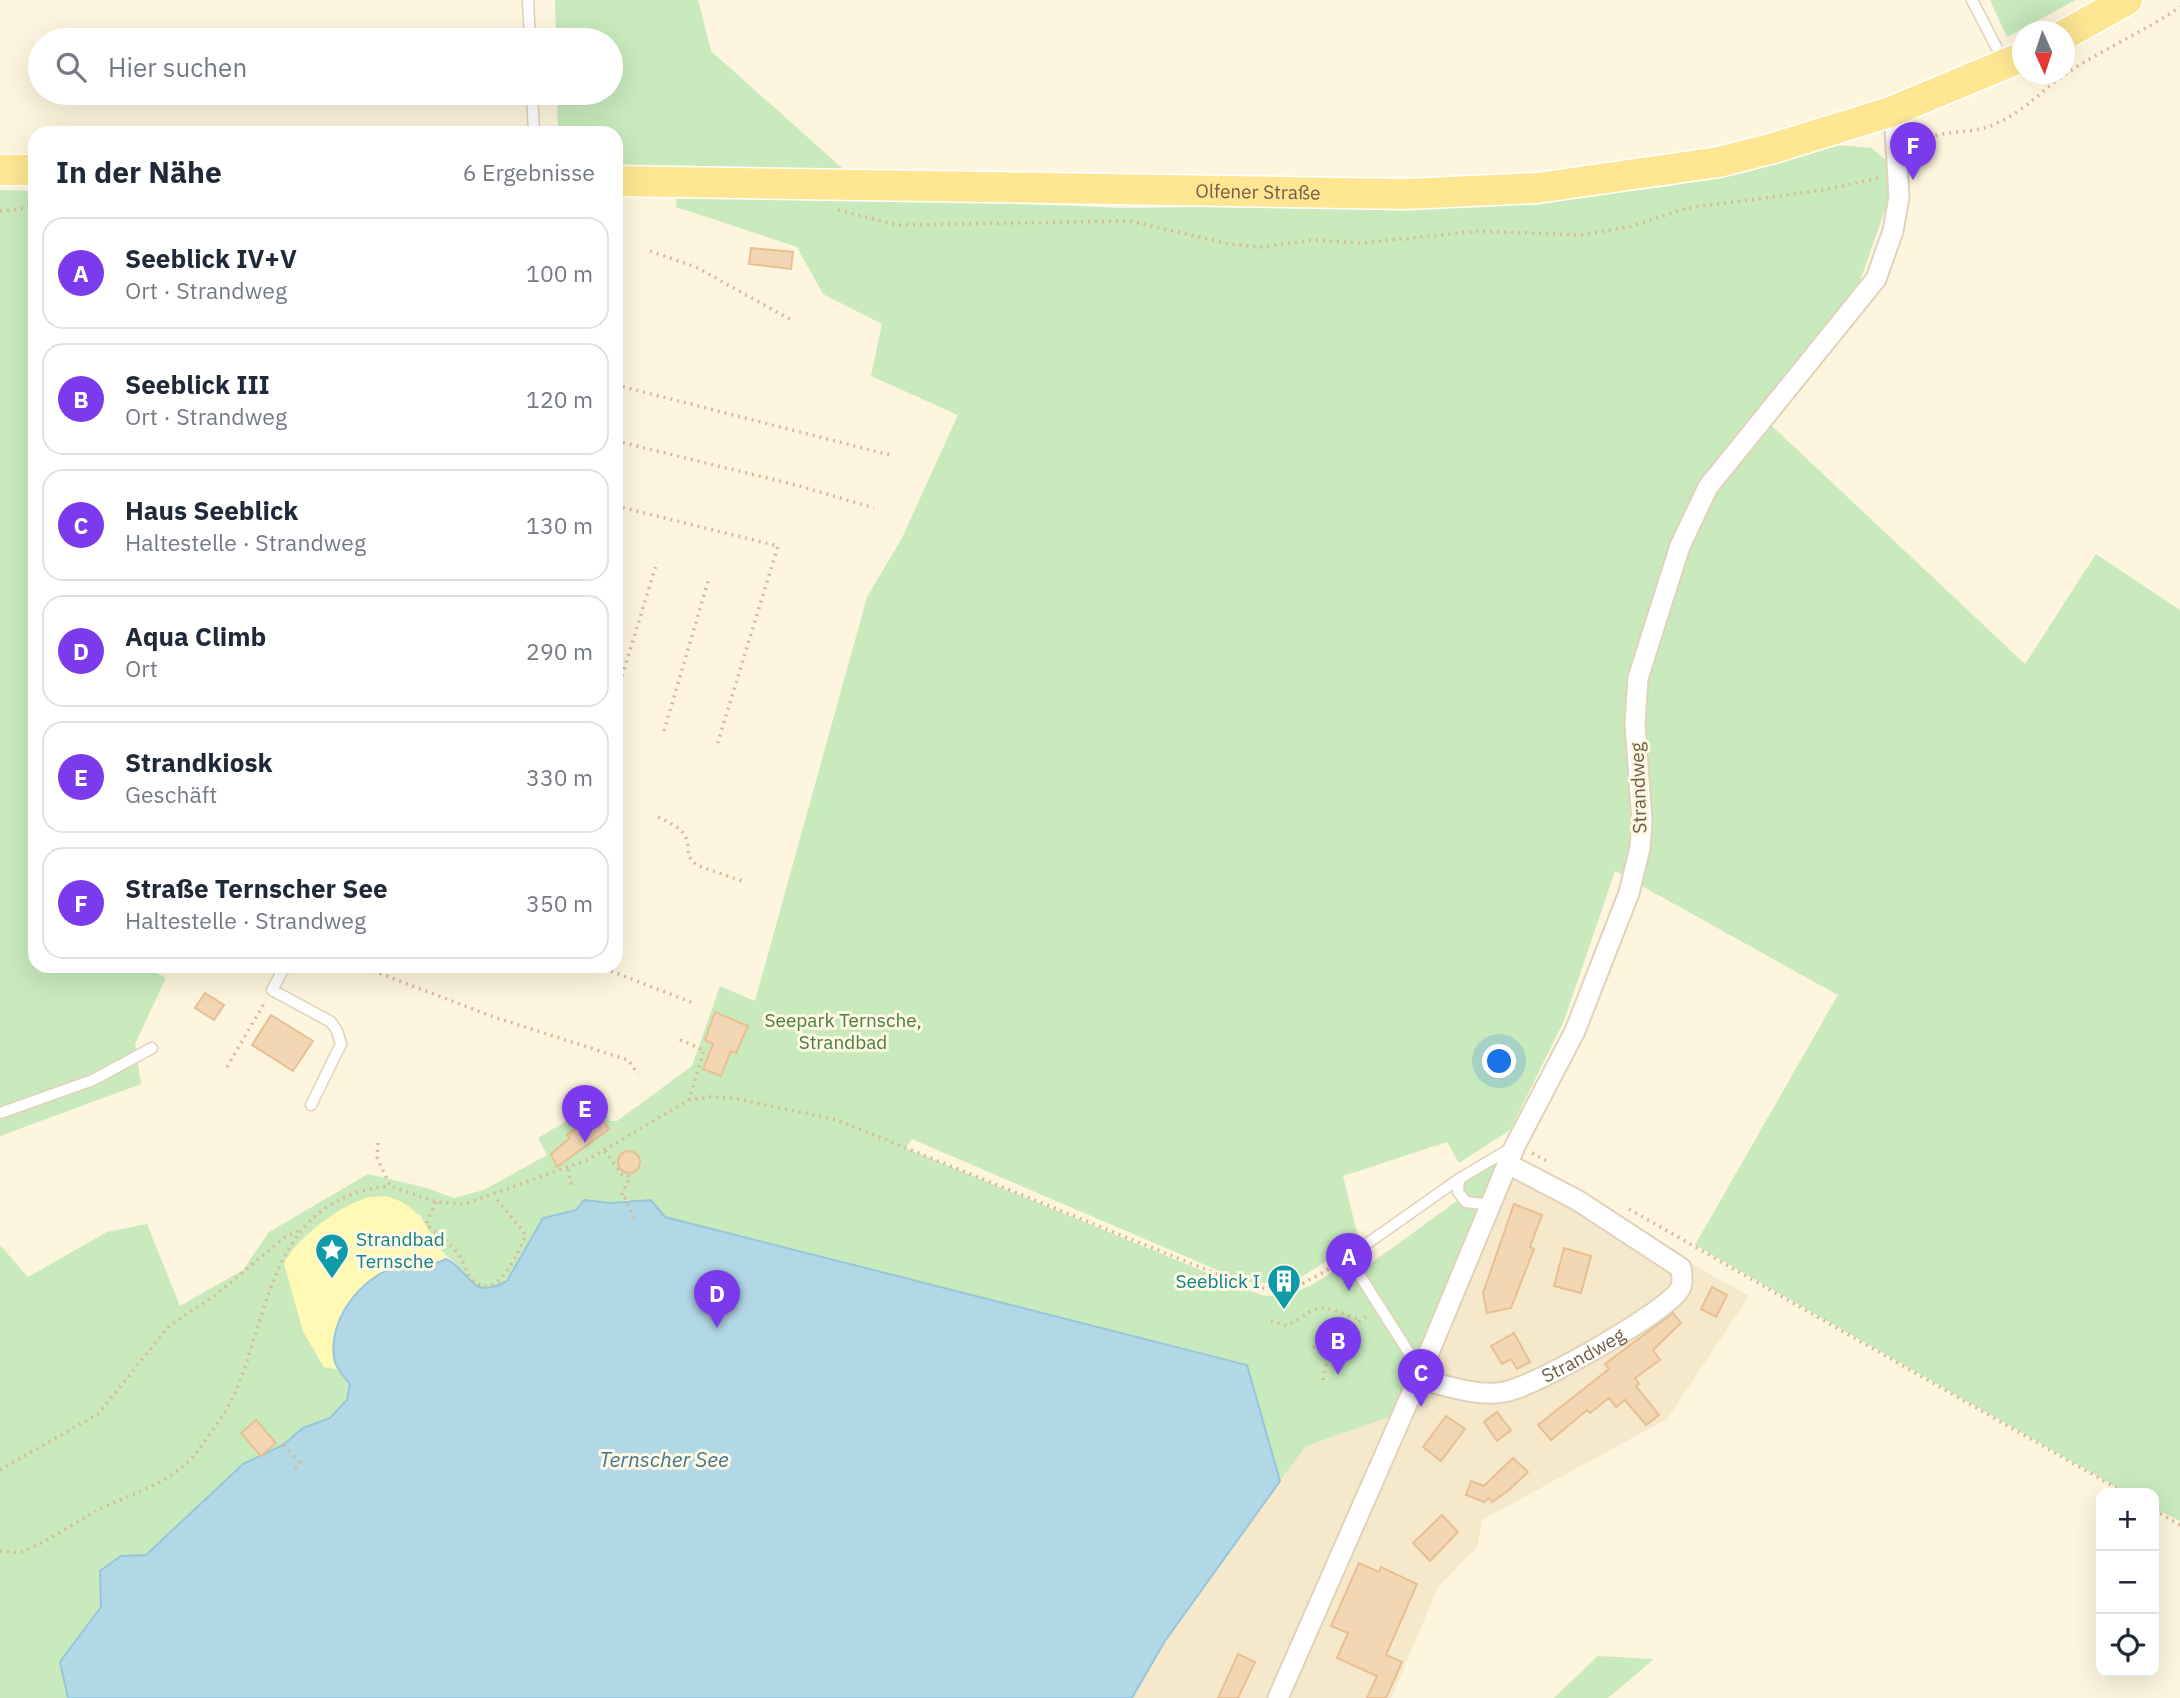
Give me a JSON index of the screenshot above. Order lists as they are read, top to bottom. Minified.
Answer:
{"streets":{"main road":["Olfener Straße"],"street":["Strandweg"]},"water":["Ternscher See"],"parks":["Seepark Ternsche, Strandbad"],"places":{"place":["Strandbad Ternsche"],"building":["Seeblick I"]},"north":"bottom","page":{"search":"Hier suchen","pins":["F","E","A","D","B","C"],"heading":["In der Nähe","6 Ergebnisse"],"list":[{"mark":"A","name":"Seeblick IV+V","note":"Ort · Strandweg","value":"100 m"},{"mark":"B","name":"Seeblick III","note":"Ort · Strandweg","value":"120 m"},{"mark":"C","name":"Haus Seeblick","note":"Haltestelle · Strandweg","value":"130 m"},{"mark":"D","name":"Aqua Climb","note":"Ort","value":"290 m"},{"mark":"E","name":"Strandkiosk","note":"Geschäft","value":"330 m"},{"mark":"F","name":"Straße Ternscher See","note":"Haltestelle · Strandweg","value":"350 m"}],"map_buttons":["+","−"]}}
